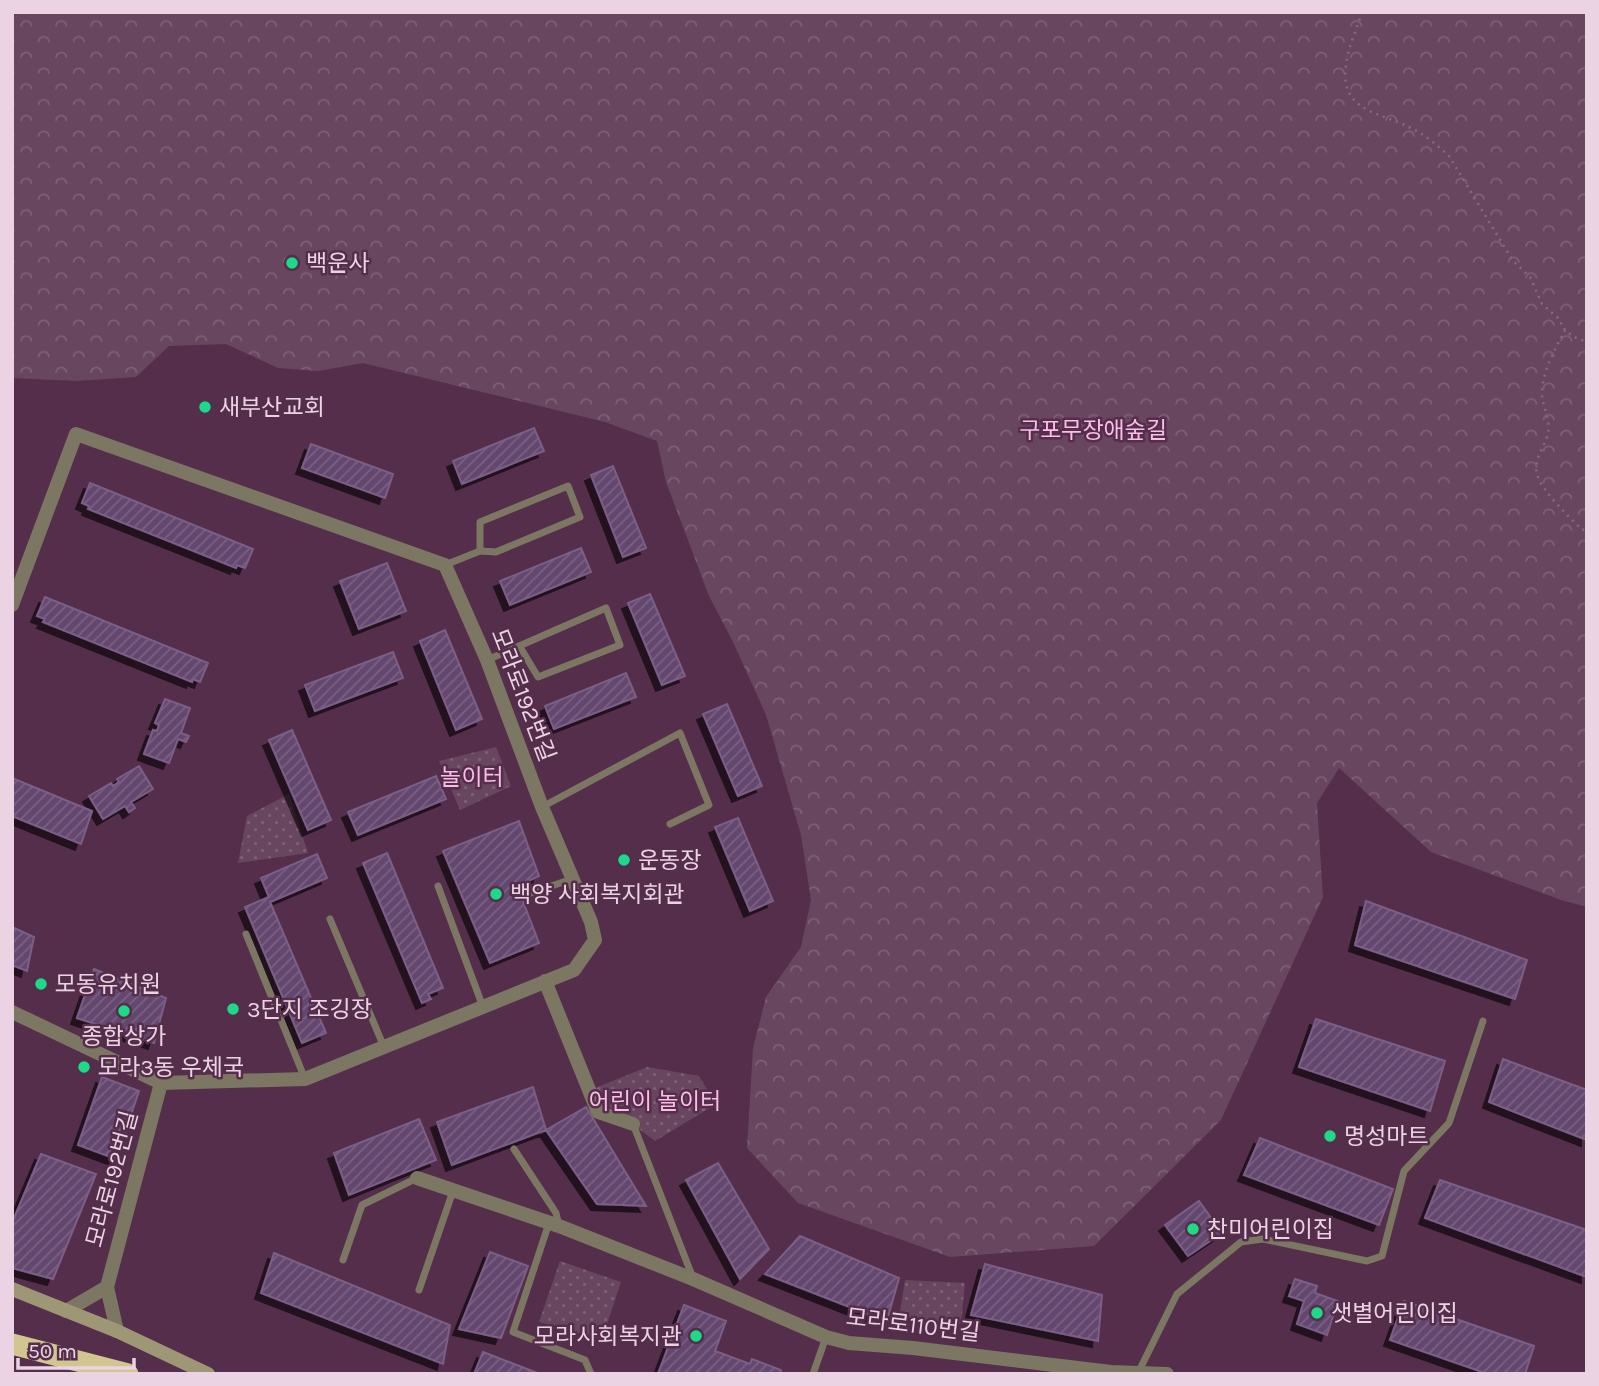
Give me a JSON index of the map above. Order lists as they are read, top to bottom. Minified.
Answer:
{"streets":{"street":["모라로192번길","모라로110번길"]},"parks":["구포무장애숲길","놀이터","어린이 놀이터"],"places":["백운사","새부산교회","운동장","백양 사회복지회관","모동유치원","3단지 조깅장","종합상가","모라3동 우체국","명성마트","찬미어린이집","샛별어린이집","모라사회복지관"],"scale_bar":"50 m"}
